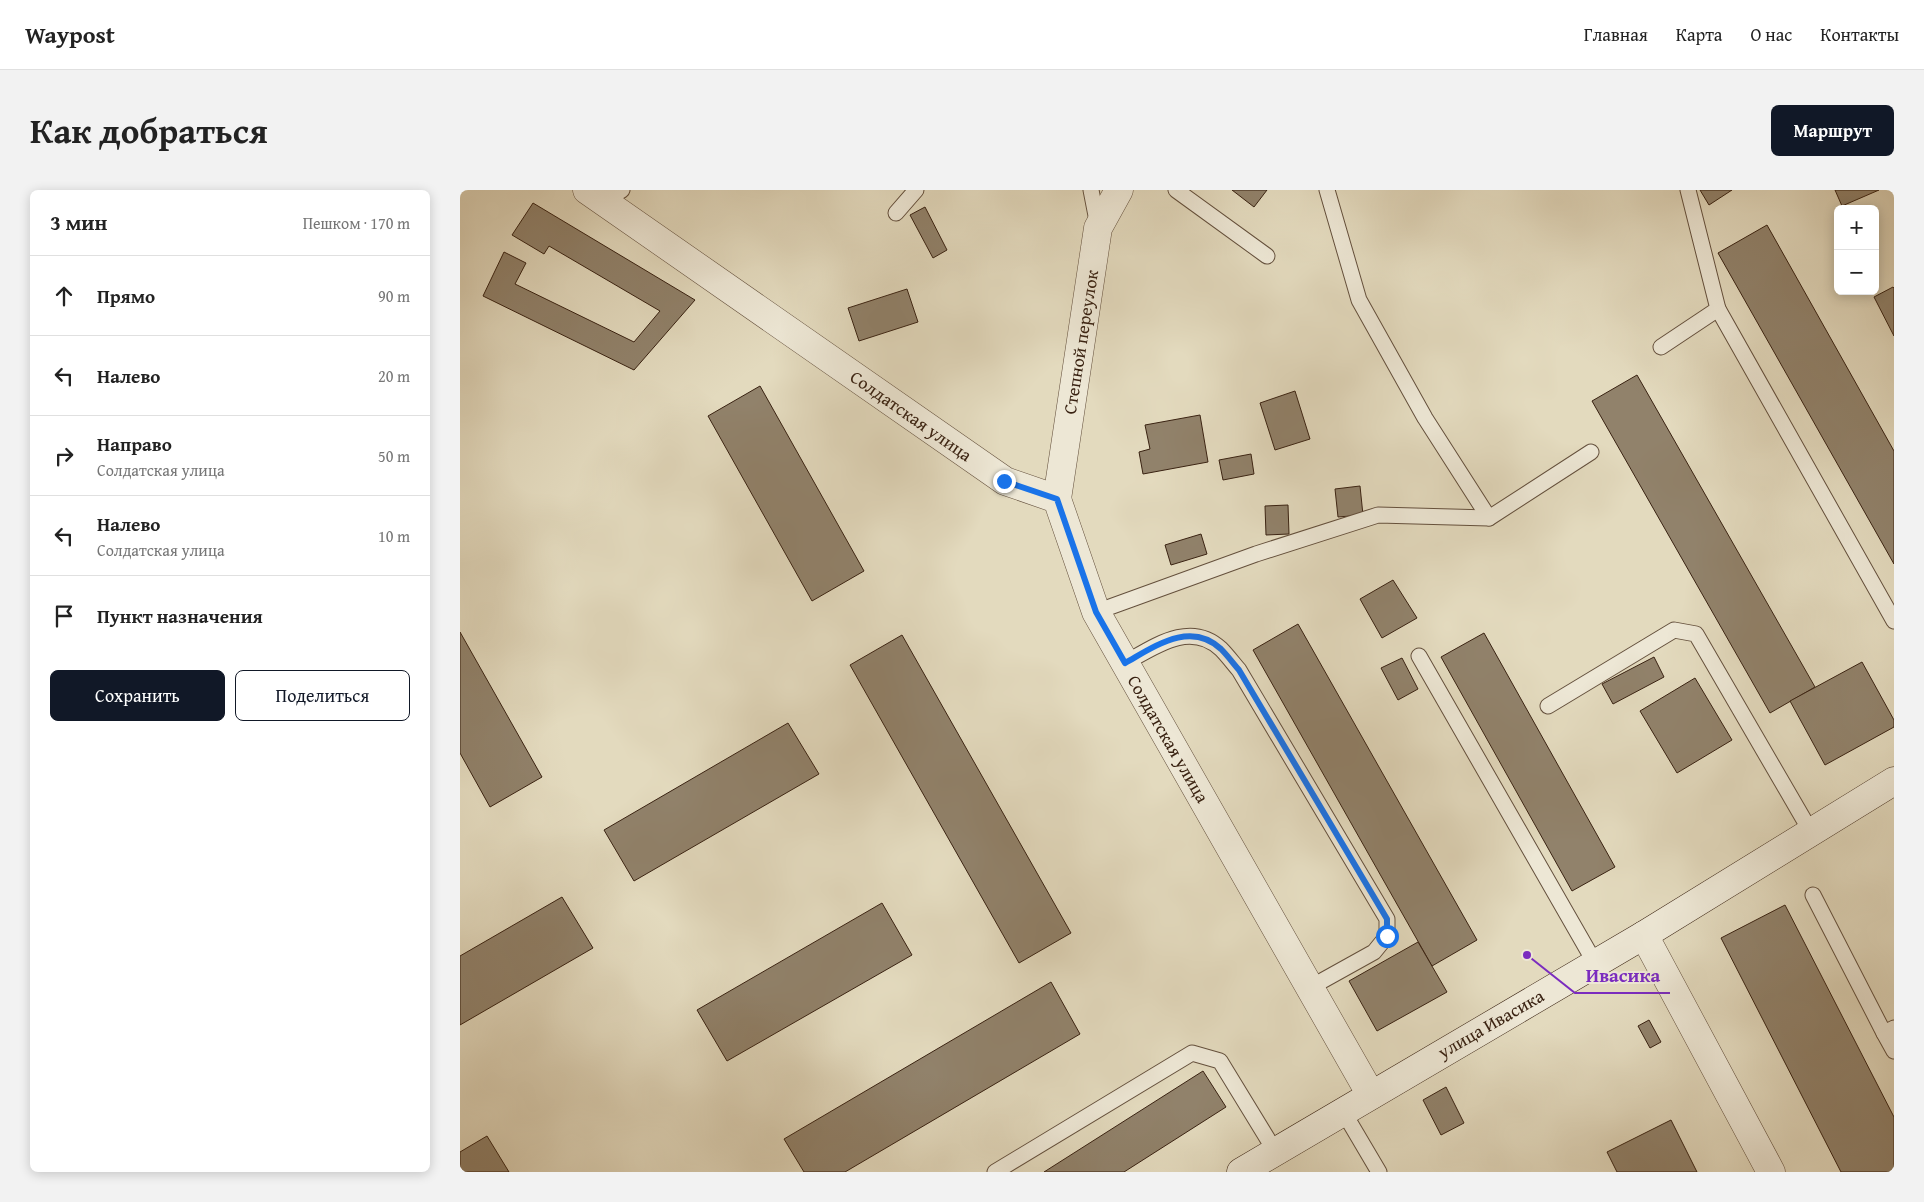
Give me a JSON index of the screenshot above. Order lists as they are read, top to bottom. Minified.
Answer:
{"streets":{"street":["Степной переулок","Солдатская улица","улица Ивасика"]},"crossings":[["Степной переулок","Солдатская улица"],["Солдатская улица","улица Ивасика"]],"places":["Ивасика"],"page":{"header":"Waypost","nav":["Главная","Карта","О нас","Контакты"],"title":"Как добраться","buttons":["Маршрут",["Сохранить","Поделиться"]],"heading":["3 мин","Пешком · 170 m"],"map_buttons":["+","−"],"list":[["Прямо","90 m"],["Налево","20 m"],["Направо","Солдатская улица","50 m"],["Налево","Солдатская улица","10 m"],"Пункт назначения"]}}
